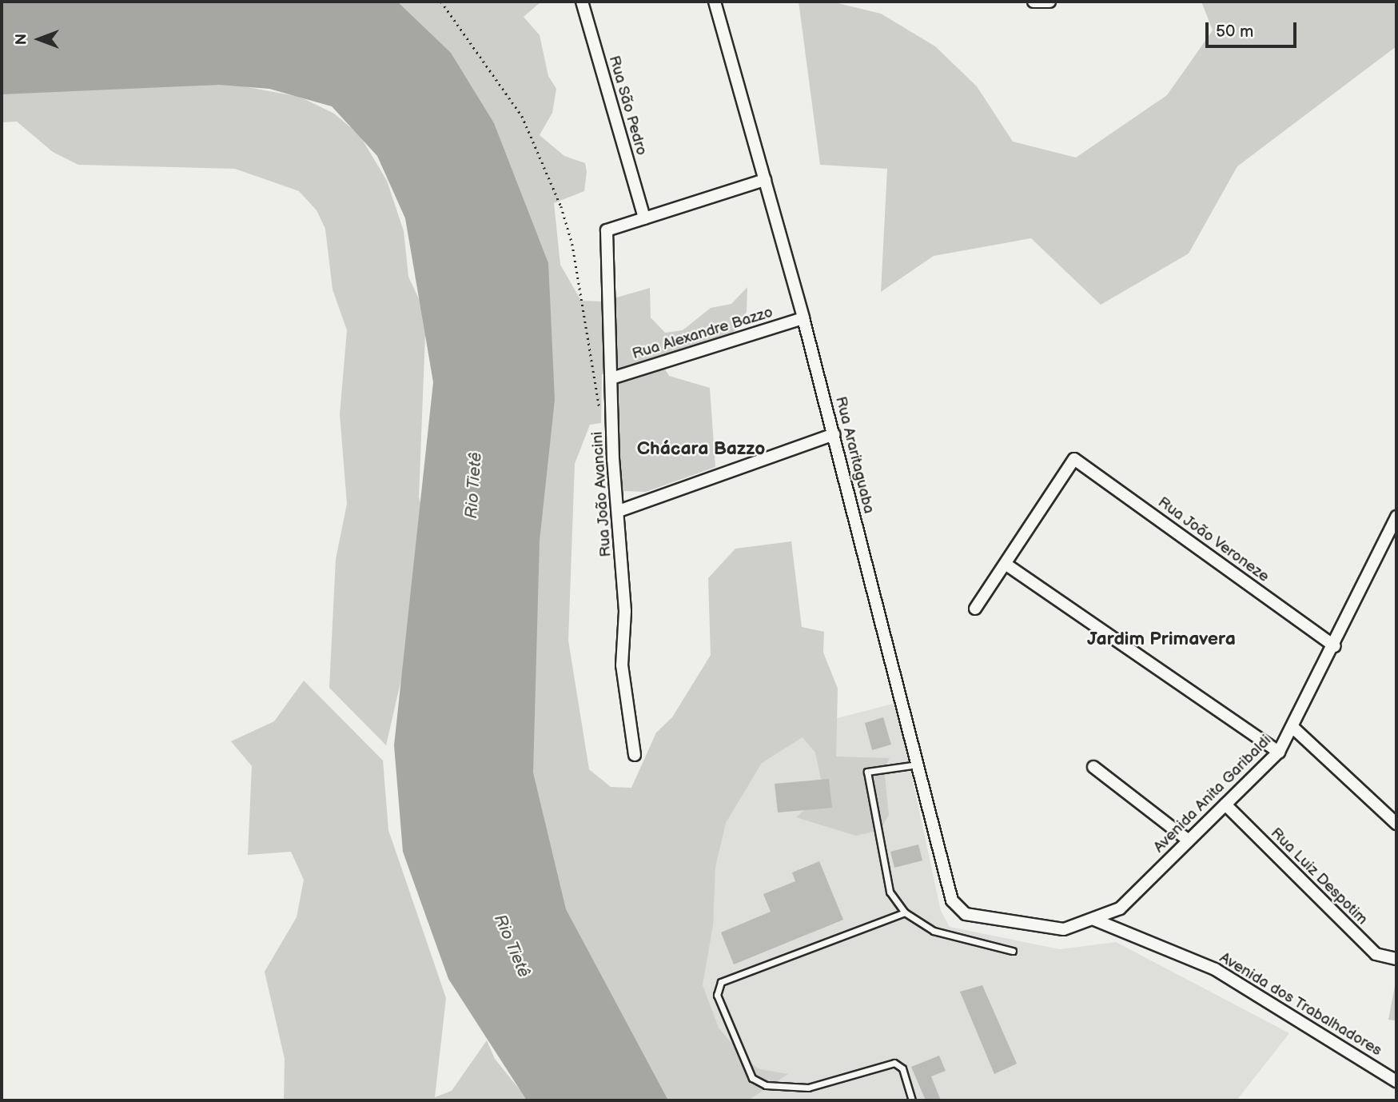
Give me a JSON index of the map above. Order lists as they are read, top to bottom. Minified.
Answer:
{"streets":{"street":["Rua São Pedro","Rua Alexandre Bazzo","Rua Araritaguaba","Rua João Avancini","Rua João Veroneze","Avenida Anita Garibaldi","Rua Luiz Despotim","Avenida dos Trabalhadores"]},"crossings":[["Rua São Pedro","Rua João Avancini"],["Rua Alexandre Bazzo","Rua Araritaguaba"],["Rua Alexandre Bazzo","Rua João Avancini"],["Rua Araritaguaba","Avenida Anita Garibaldi"],["Rua João Veroneze","Avenida Anita Garibaldi"],["Avenida Anita Garibaldi","Rua Luiz Despotim"],["Avenida Anita Garibaldi","Avenida dos Trabalhadores"]],"districts":["Chácara Bazzo","Jardim Primavera"],"water":["Rio Tietê"],"scale_bar":"50 m","north":"left"}
